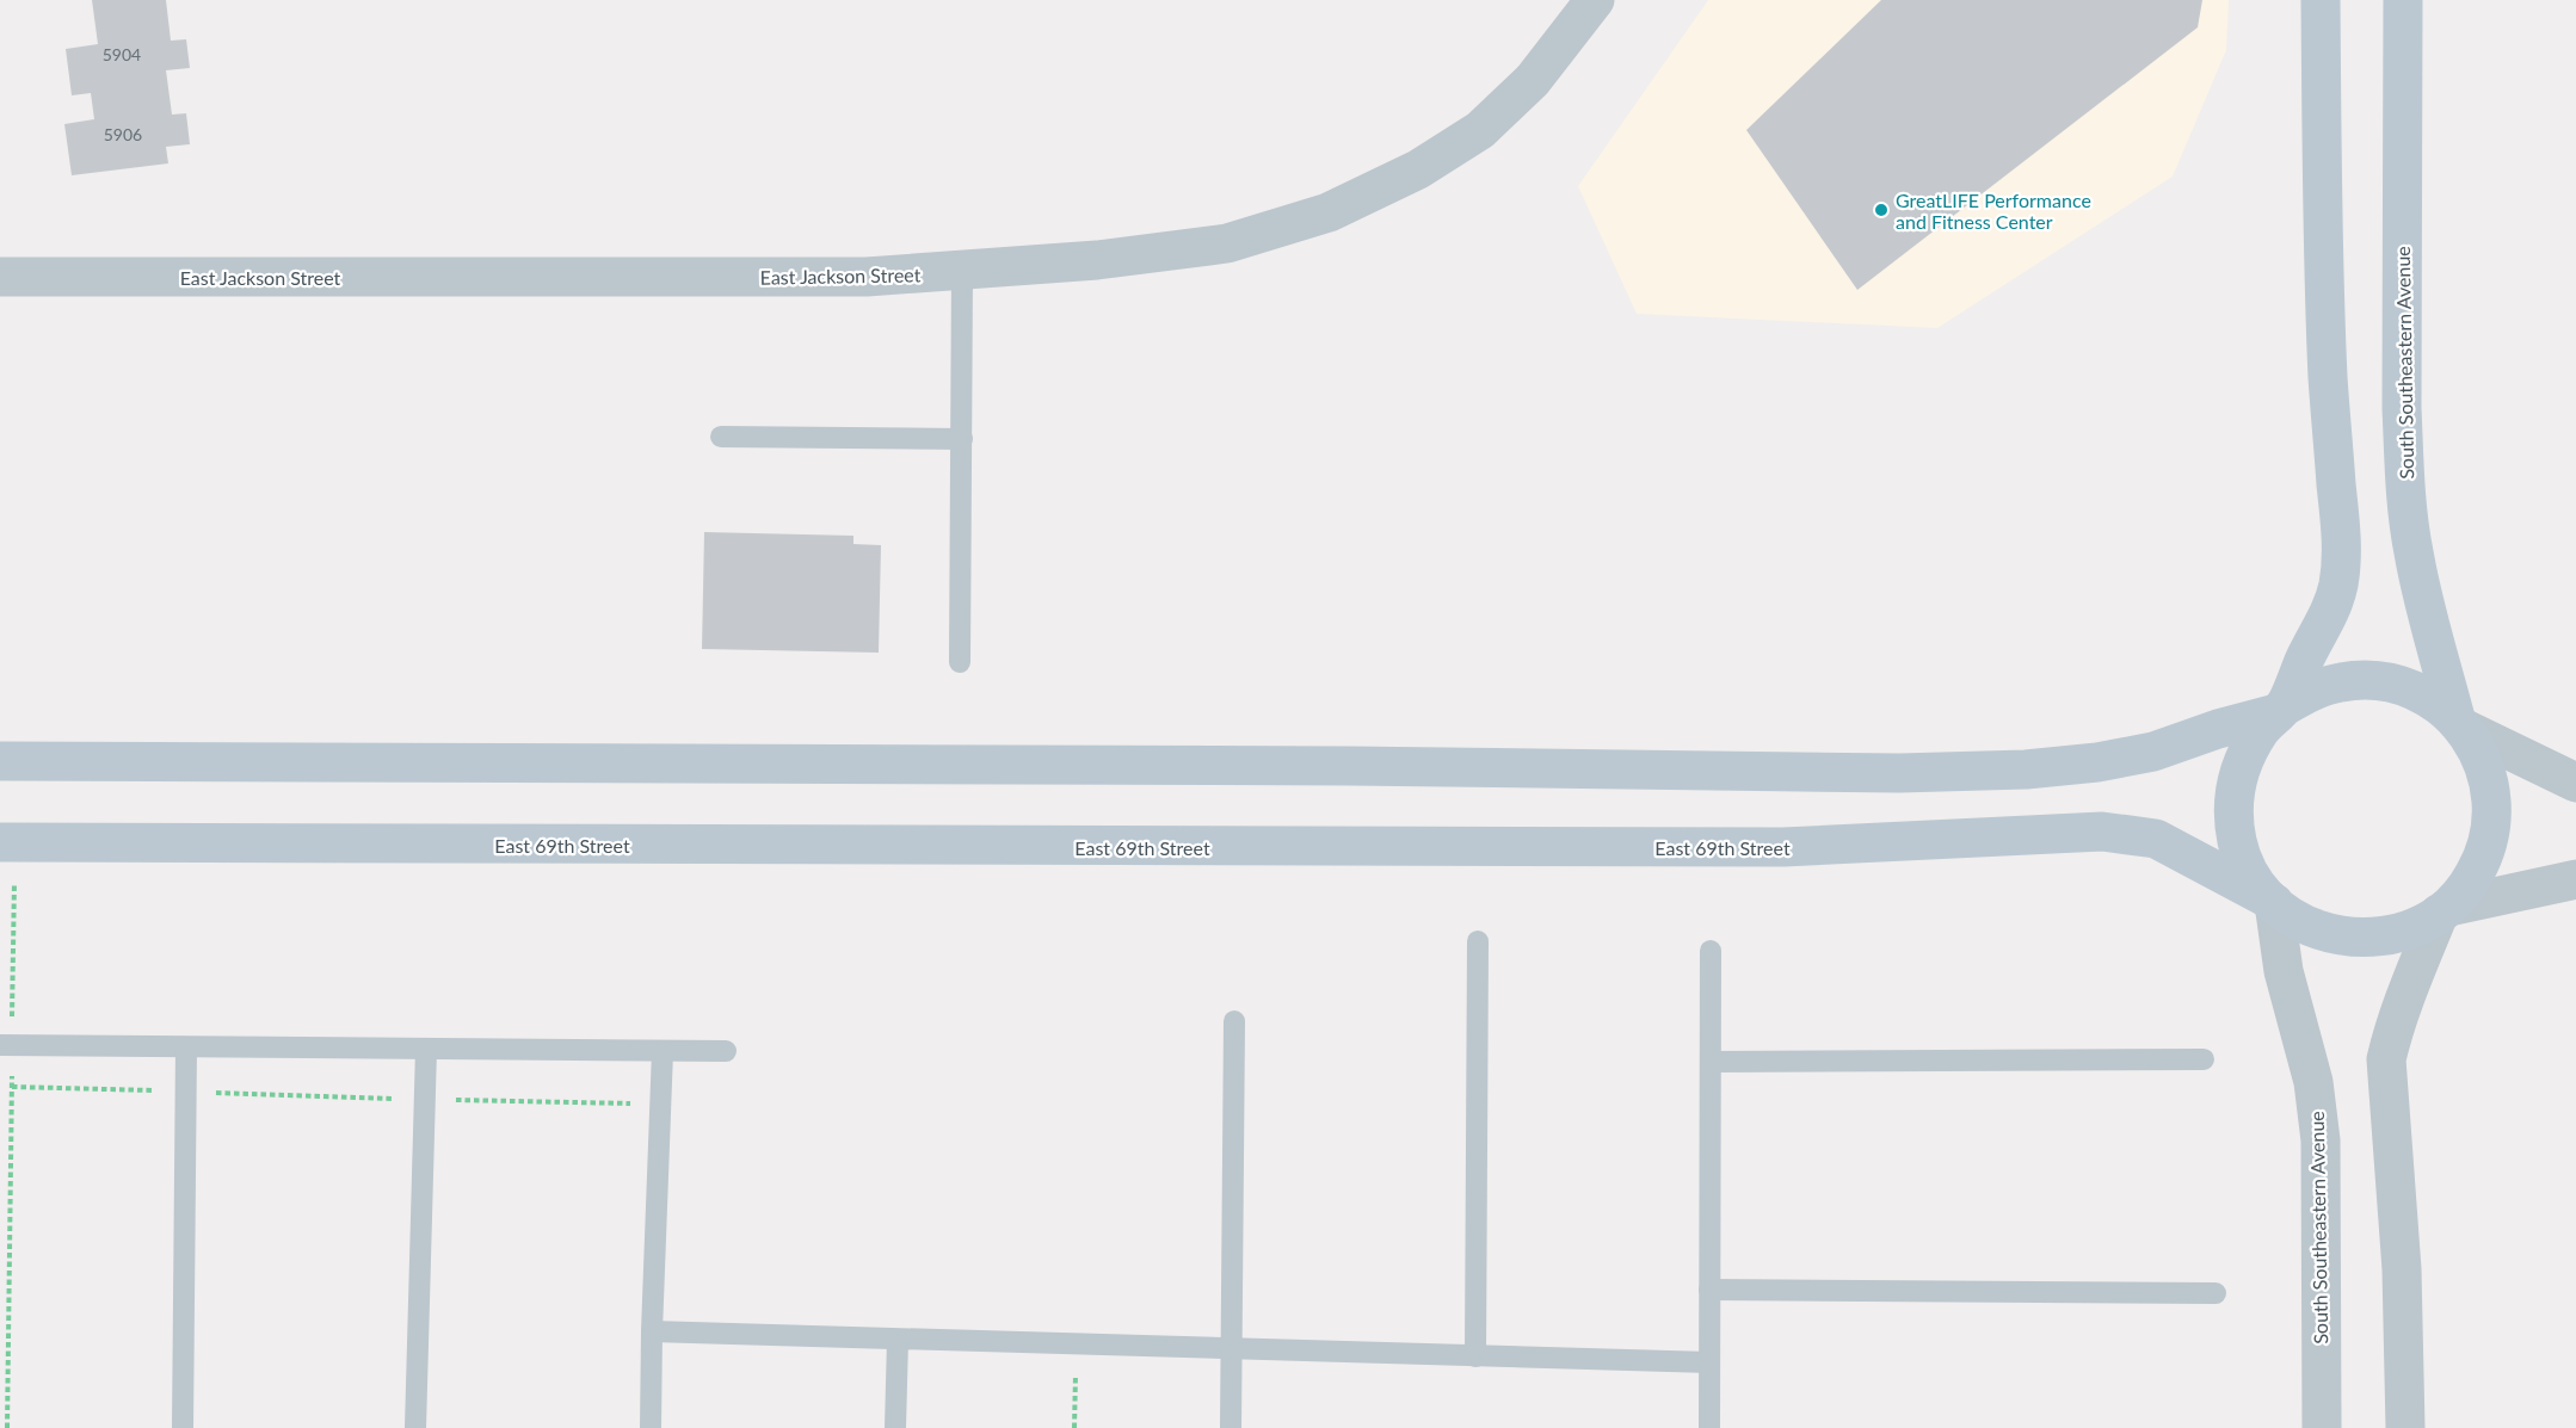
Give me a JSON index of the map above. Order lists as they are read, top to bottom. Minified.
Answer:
{"streets":{"main road":["South Southeastern Avenue","East 69th Street"],"street":["East Jackson Street"]},"crossings":[["South Southeastern Avenue","East 69th Street"]],"places":["GreatLIFE Performance and Fitness Center"],"house_numbers":["5904","5906"]}
